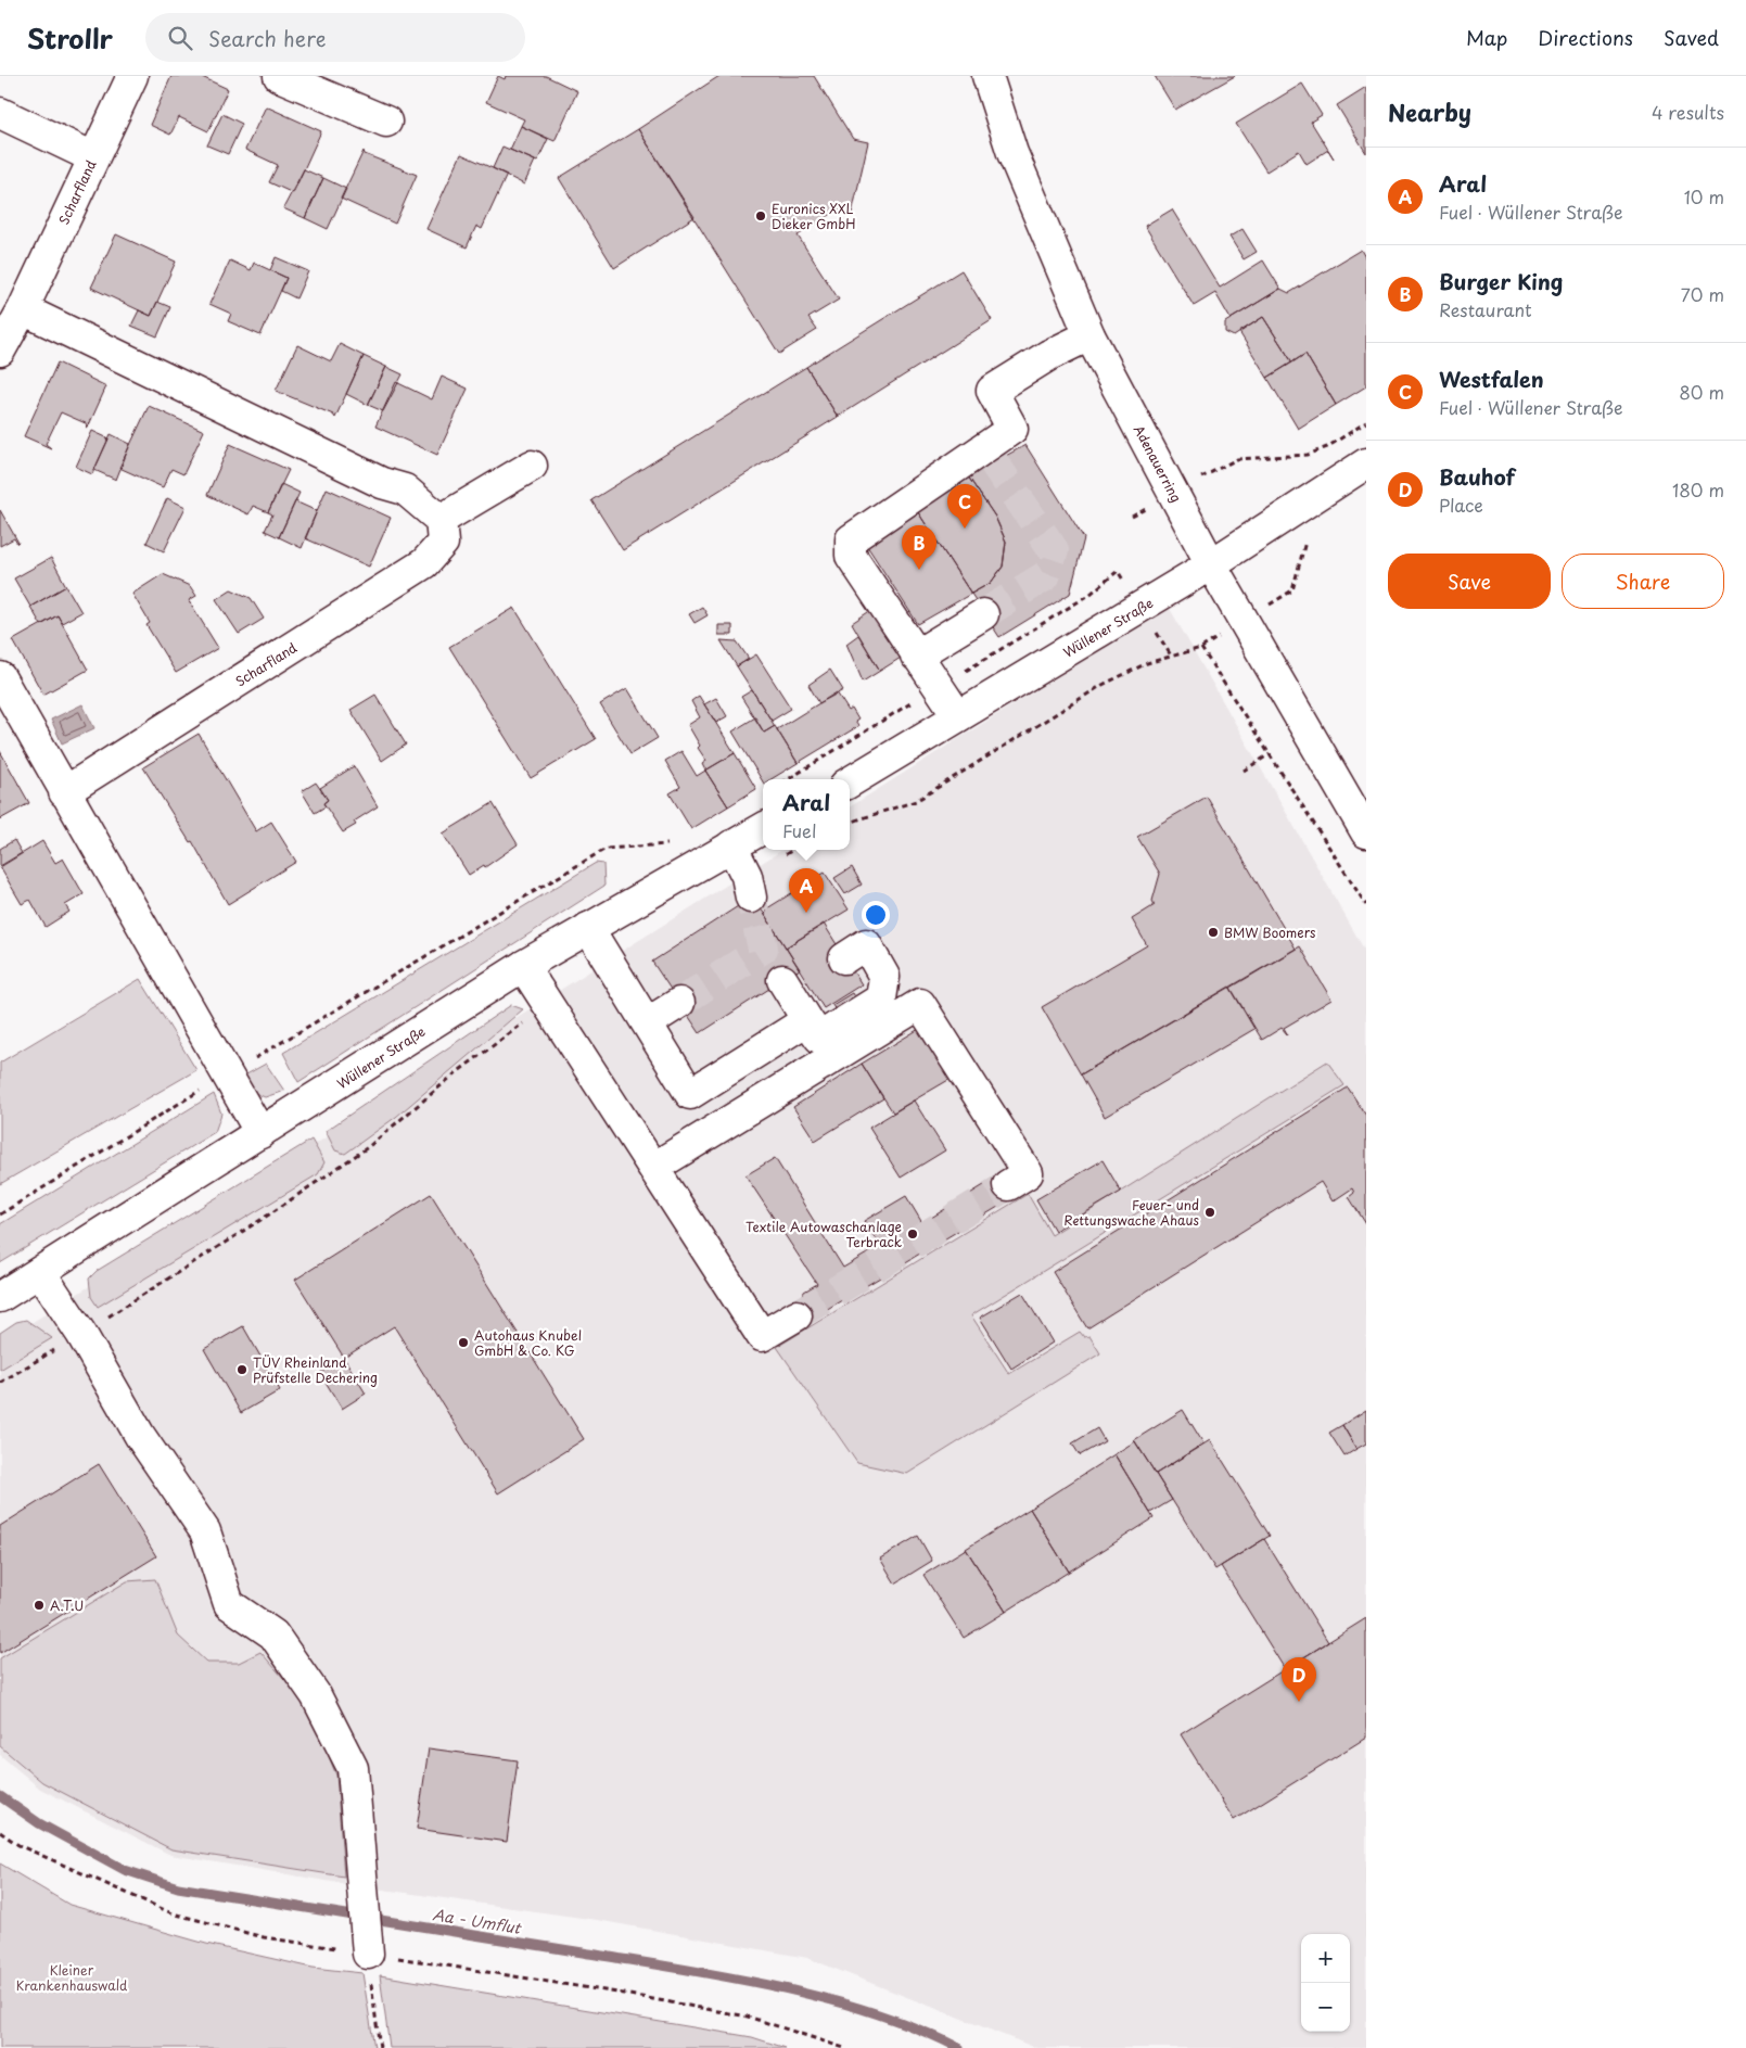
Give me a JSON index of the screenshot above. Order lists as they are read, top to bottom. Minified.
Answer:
{"streets":{"street":["Scharfland","Adenauerring","Wüllener Straße"]},"crossings":[["Adenauerring","Wüllener Straße"]],"water":["Aa - Umflut"],"parks":["Kleiner Krankenhauswald"],"places":["Euronics XXL Dieker GmbH","BMW Boomers","Feuer- und Rettungswache Ahaus","Textile Autowaschanlage Terbrack","Autohaus Knubel GmbH & Co. KG","TÜV Rheinland Prüfstelle Dechering","A.T.U"],"page":{"header":"Strollr","search":"Search here","nav":["Map","Directions","Saved"],"heading":["Nearby","4 results"],"list":[{"mark":"A","name":"Aral","note":"Fuel · Wüllener Straße","value":"10 m"},{"mark":"B","name":"Burger King","note":"Restaurant","value":"70 m"},{"mark":"C","name":"Westfalen","note":"Fuel · Wüllener Straße","value":"80 m"},{"mark":"D","name":"Bauhof","note":"Place","value":"180 m"}],"pins":["C","B","A","D"],"buttons":["Save","Share"],"popup":["Aral","Fuel"],"map_buttons":["+","−"]}}
